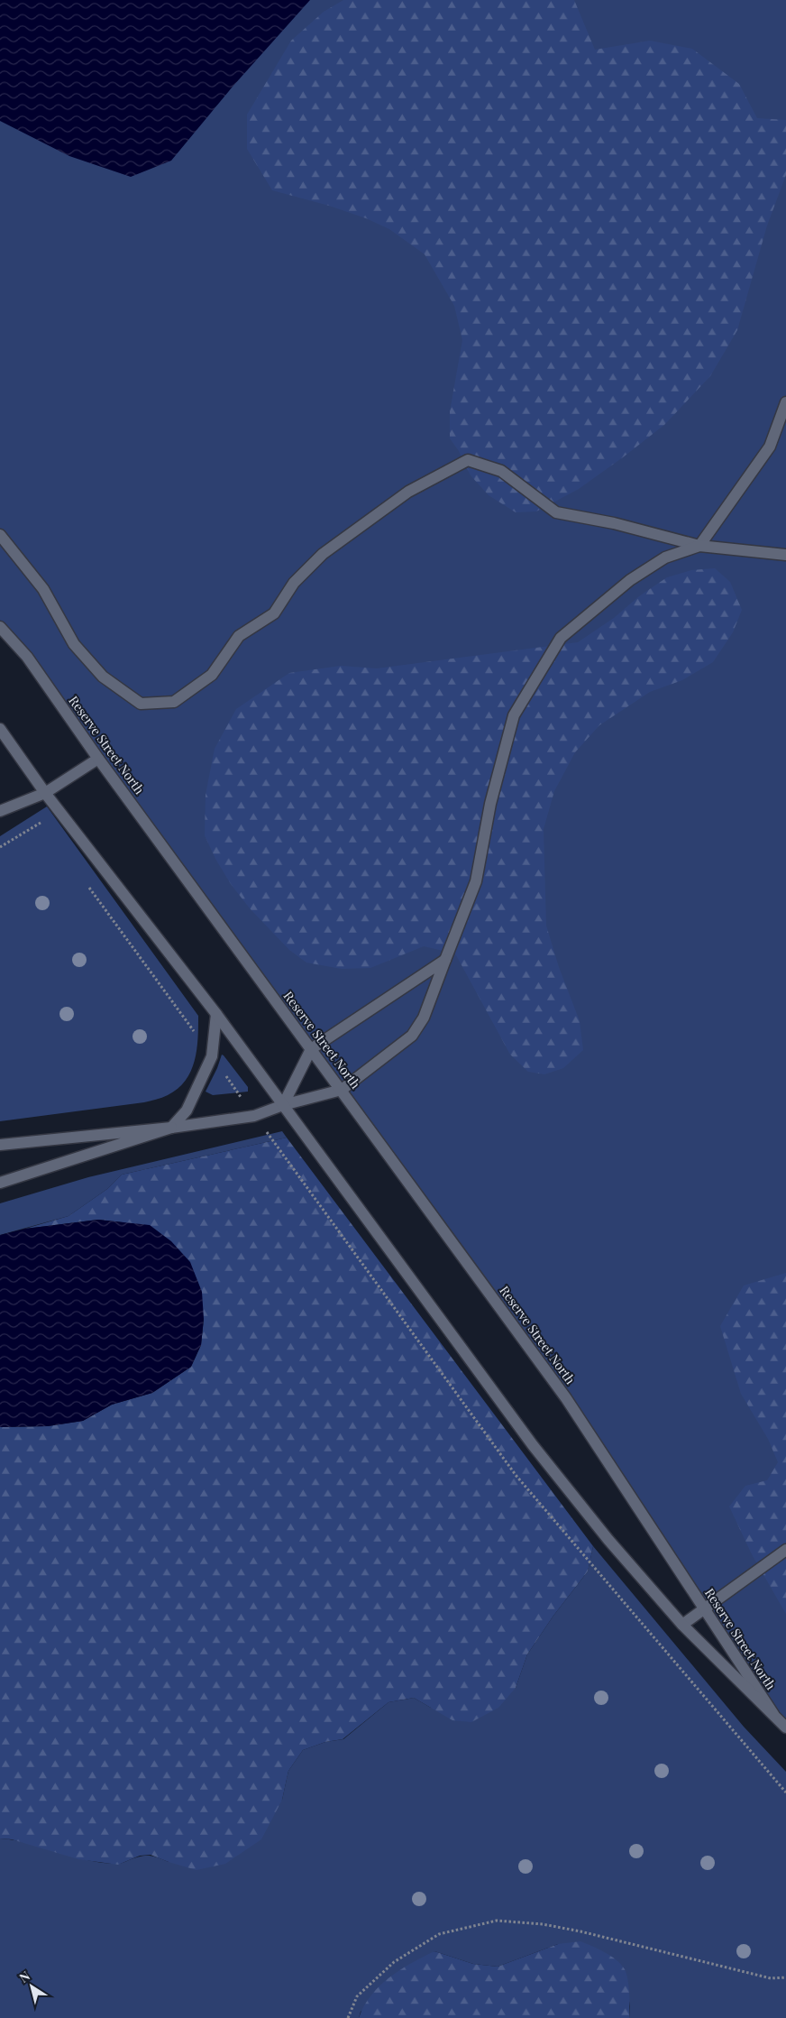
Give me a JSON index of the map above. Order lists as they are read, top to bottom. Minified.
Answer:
{"streets":{"street":["Reserve Street North"]},"north":"top left"}
